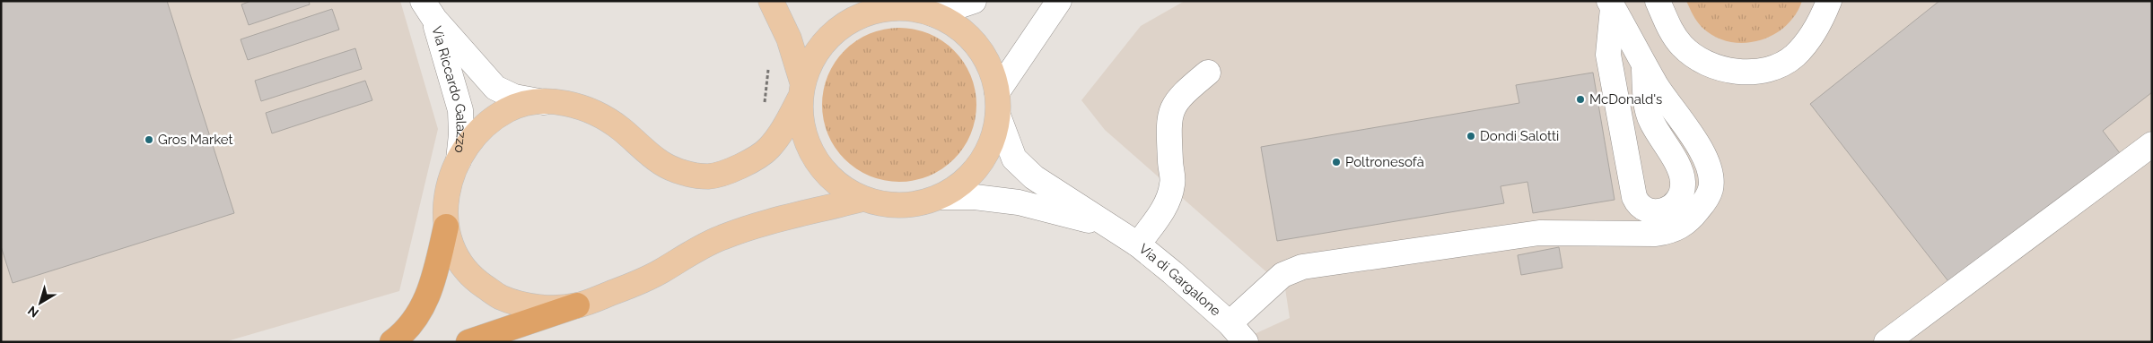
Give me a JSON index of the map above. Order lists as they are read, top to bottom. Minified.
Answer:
{"streets":{"street":["Via Riccardo Galazzo","Via di Gargalone"]},"places":["McDonald's","Dondi Salotti","Gros Market","Poltronesofà"],"north":"bottom left"}
